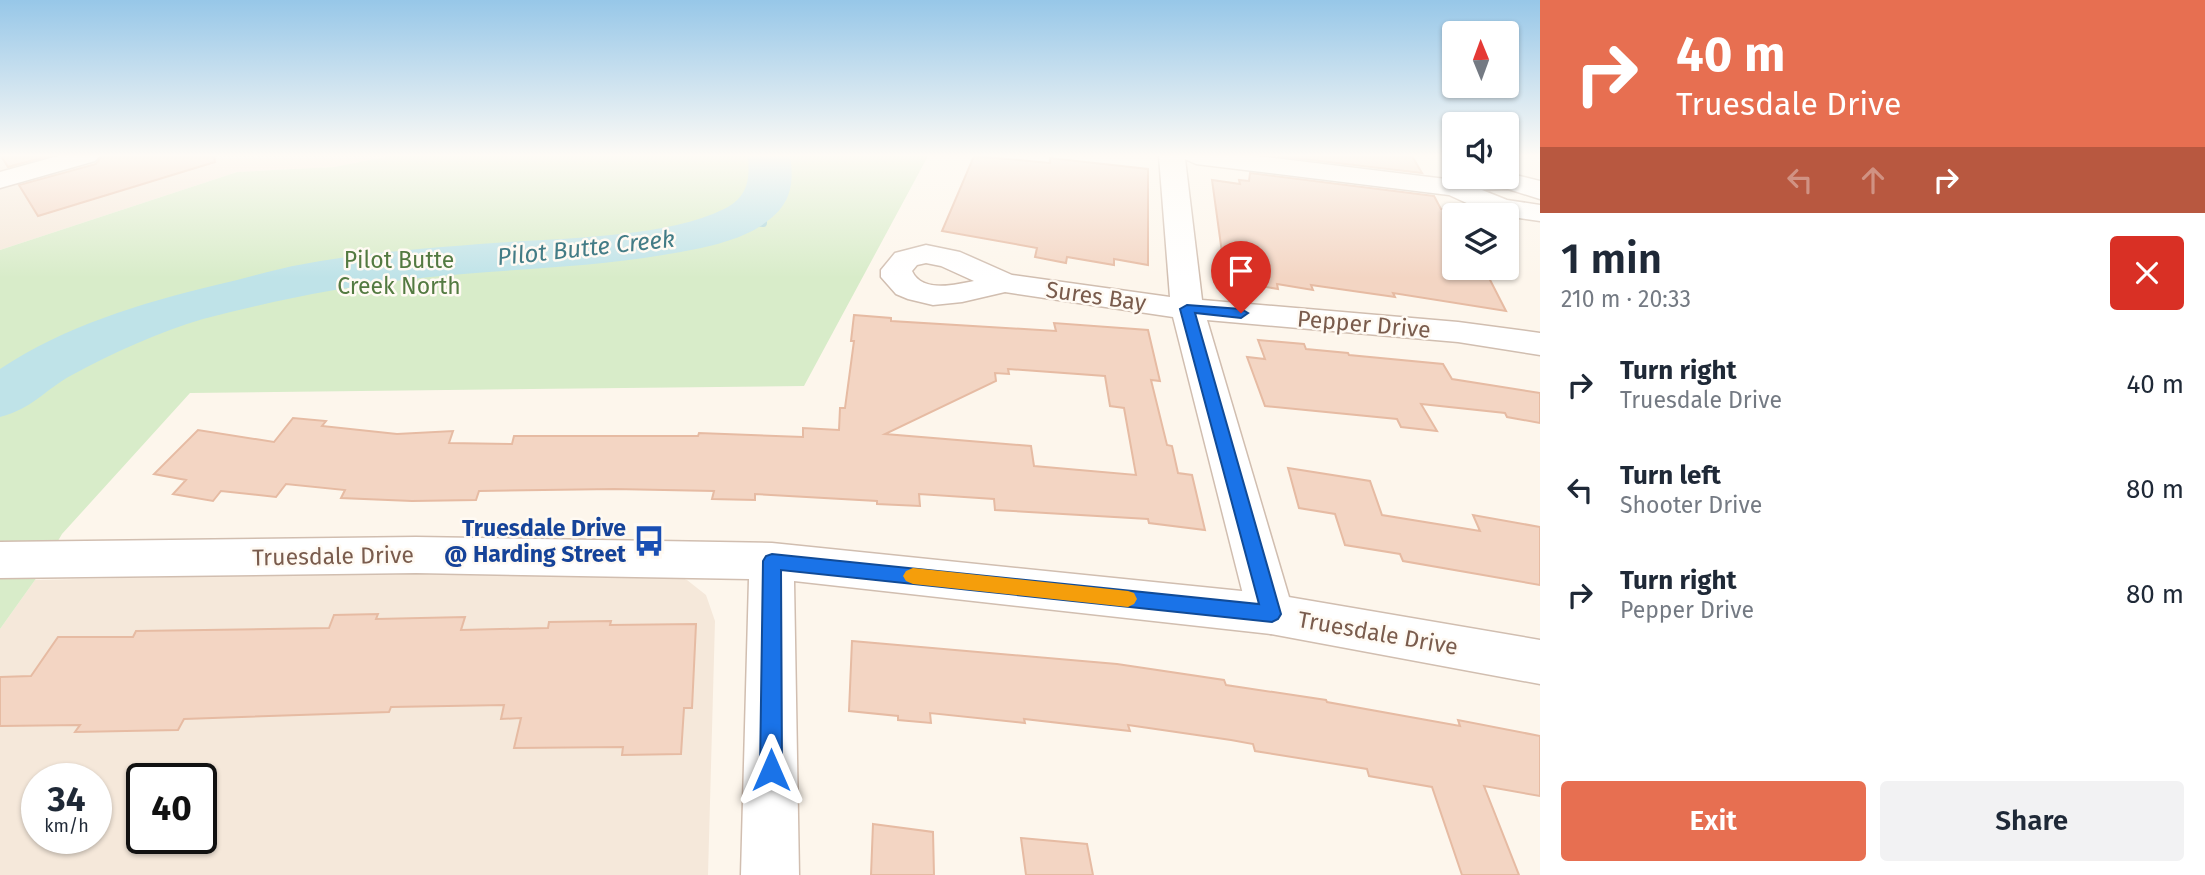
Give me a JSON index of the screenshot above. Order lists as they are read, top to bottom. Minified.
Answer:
{"streets":{"street":["Sures Bay","Pepper Drive","Truesdale Drive"]},"crossings":[["Sures Bay","Pepper Drive"]],"water":["Pilot Butte Creek"],"parks":["Pilot Butte Creek North"],"places":{"bus stop":["Truesdale Drive @ Harding Street"]},"north":"top","page":{"turn":["40 m","Truesdale Drive"],"heading":["1 min","210 m · 20:33"],"list":[{"name":"Turn right","note":"Truesdale Drive","value":"40 m"},{"name":"Turn left","note":"Shooter Drive","value":"80 m"},{"name":"Turn right","note":"Pepper Drive","value":"80 m"}],"speed":"34 km/h","limit":"40","buttons":["Exit","Share"]}}
